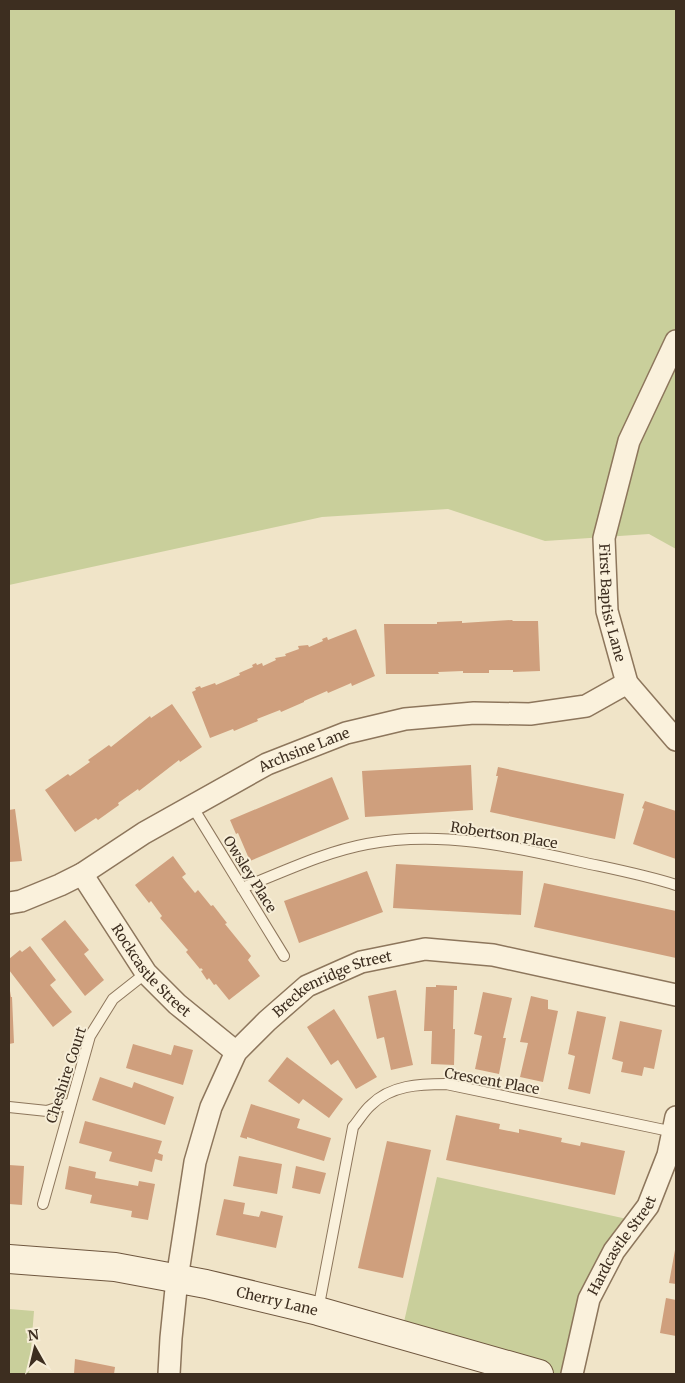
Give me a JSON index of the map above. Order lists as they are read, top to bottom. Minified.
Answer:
{"streets":{"street":["First Baptist Lane","Archsine Lane","Rockcastle Street","Breckenridge Street","Hardcastle Street","Cherry Lane"],"lane":["Robertson Place","Owsley Place","Cheshire Court","Crescent Place"]},"crossings":[["First Baptist Lane","Archsine Lane"],["Archsine Lane","Owsley Place"],["Archsine Lane","Rockcastle Street"],["Robertson Place","Owsley Place"],["Rockcastle Street","Breckenridge Street"],["Rockcastle Street","Cheshire Court"],["Breckenridge Street","Cherry Lane"],["Crescent Place","Hardcastle Street"],["Crescent Place","Cherry Lane"]],"north":"top"}
